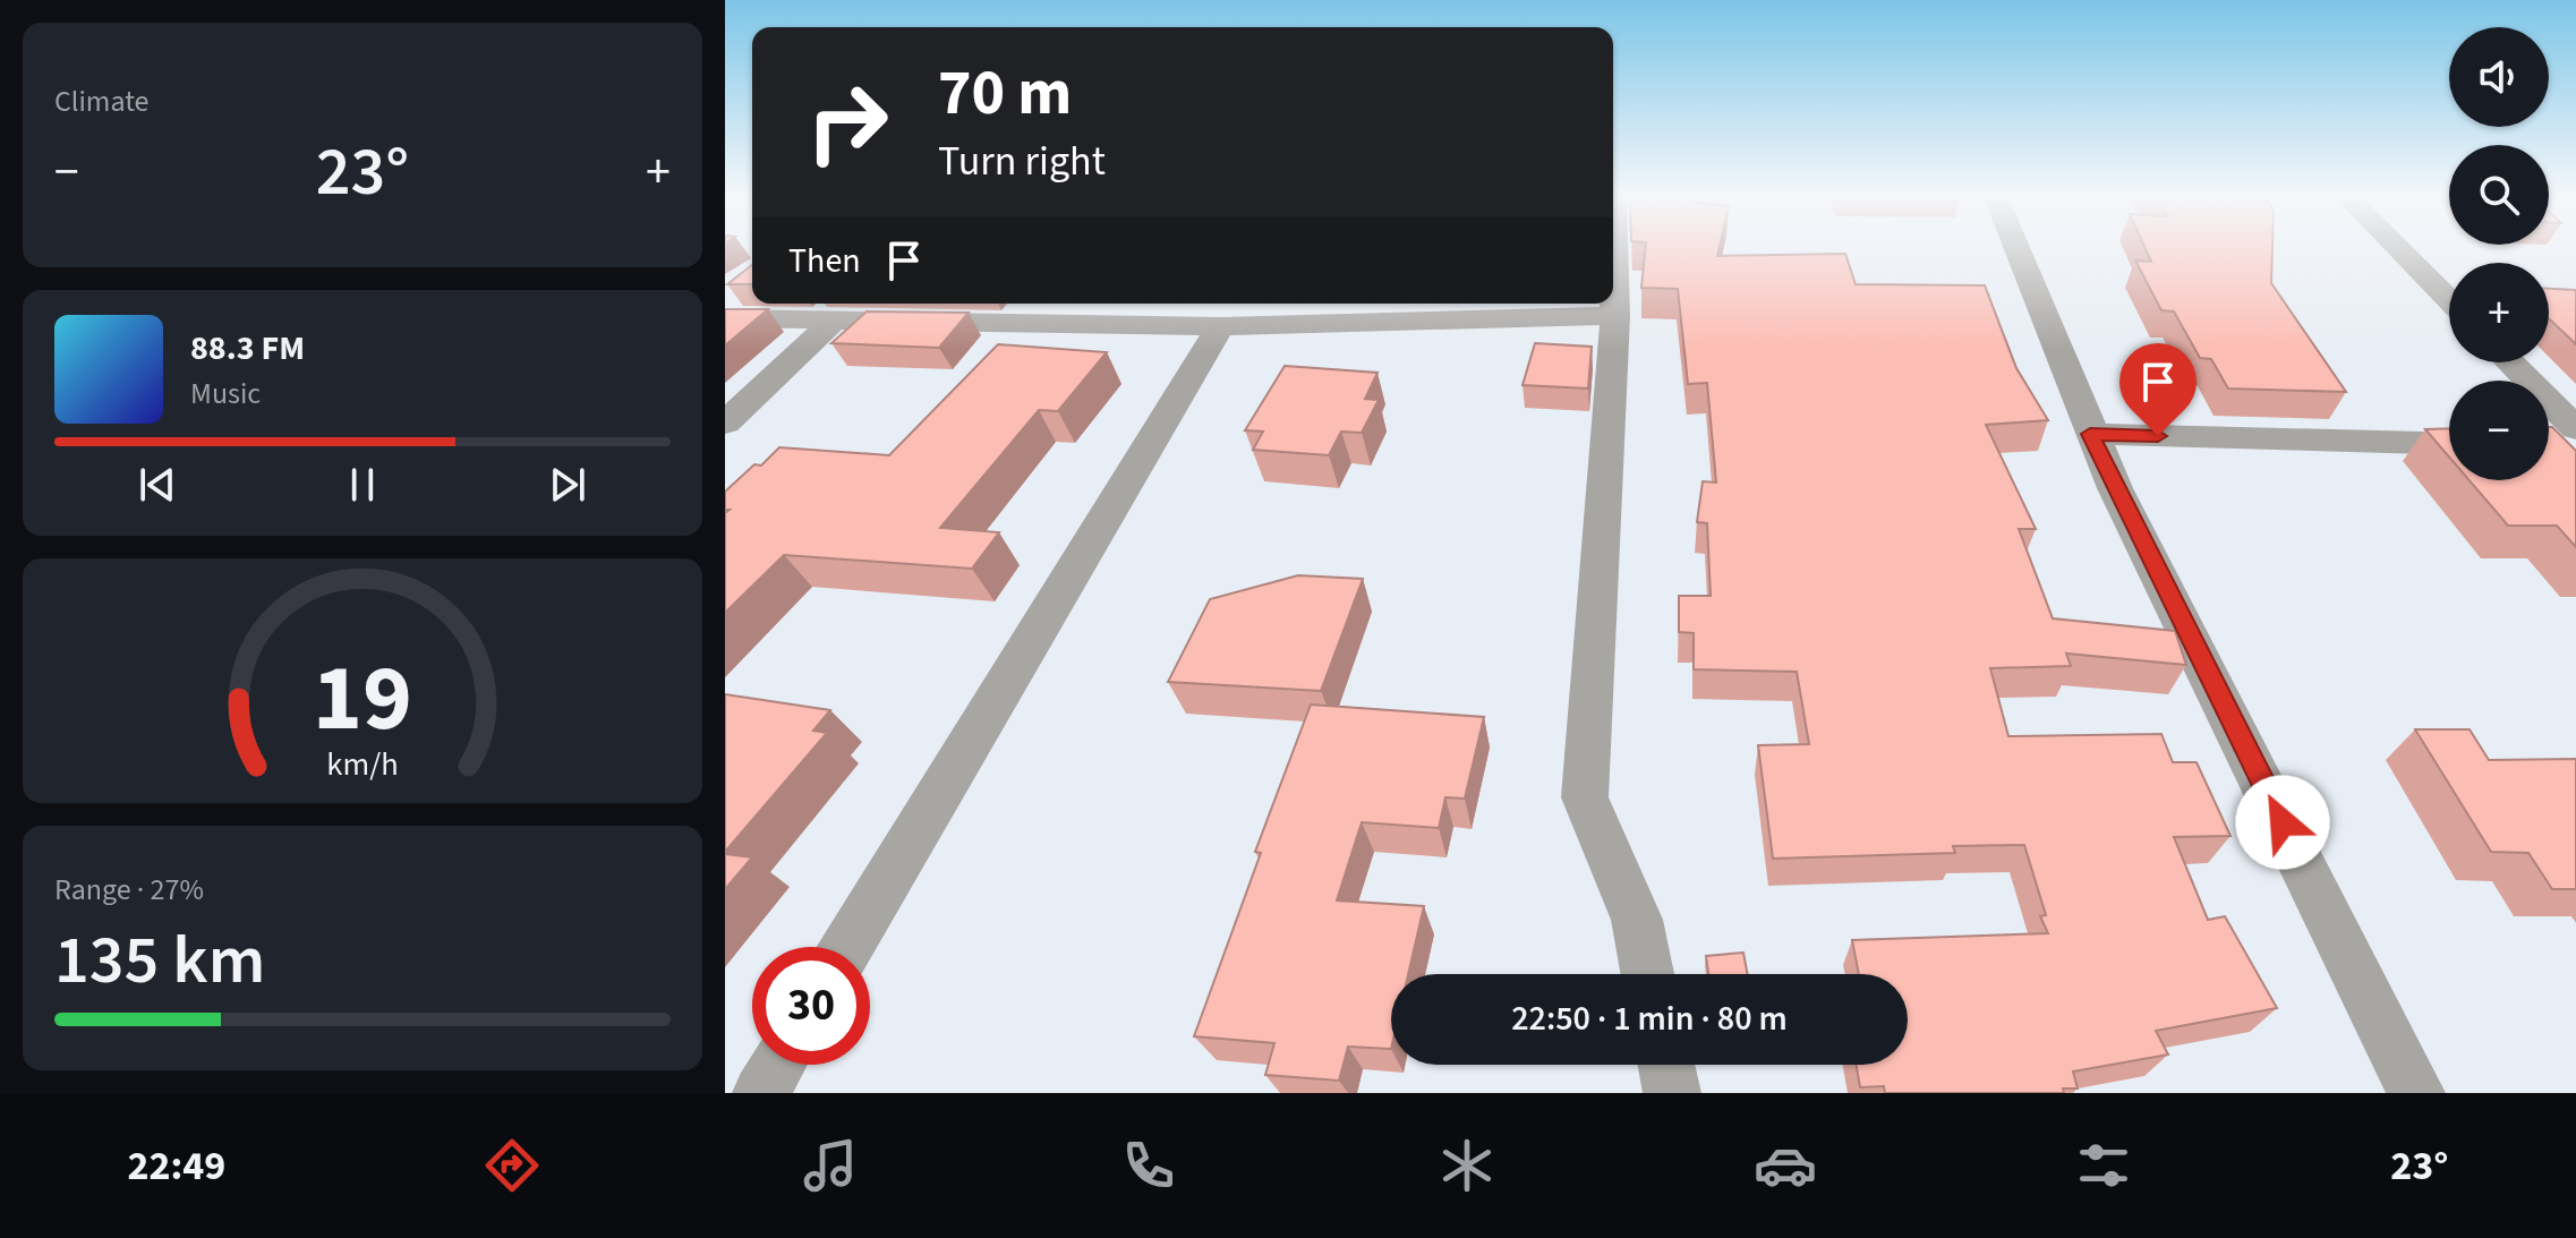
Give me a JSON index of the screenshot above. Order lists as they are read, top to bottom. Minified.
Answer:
{"page":{"tile":["Climate",["Range · 27%","135 km"]],"map_buttons":["+","−"],"turn":["70 m","Turn right"],"heat":["−","23°","+"],"then":"Then","song":["88.3 FM","Music"],"limit":"30","trip":"22:50 · 1 min · 80 m","tabs":["22:49","23°"],"gauge":["19","km/h"]}}
